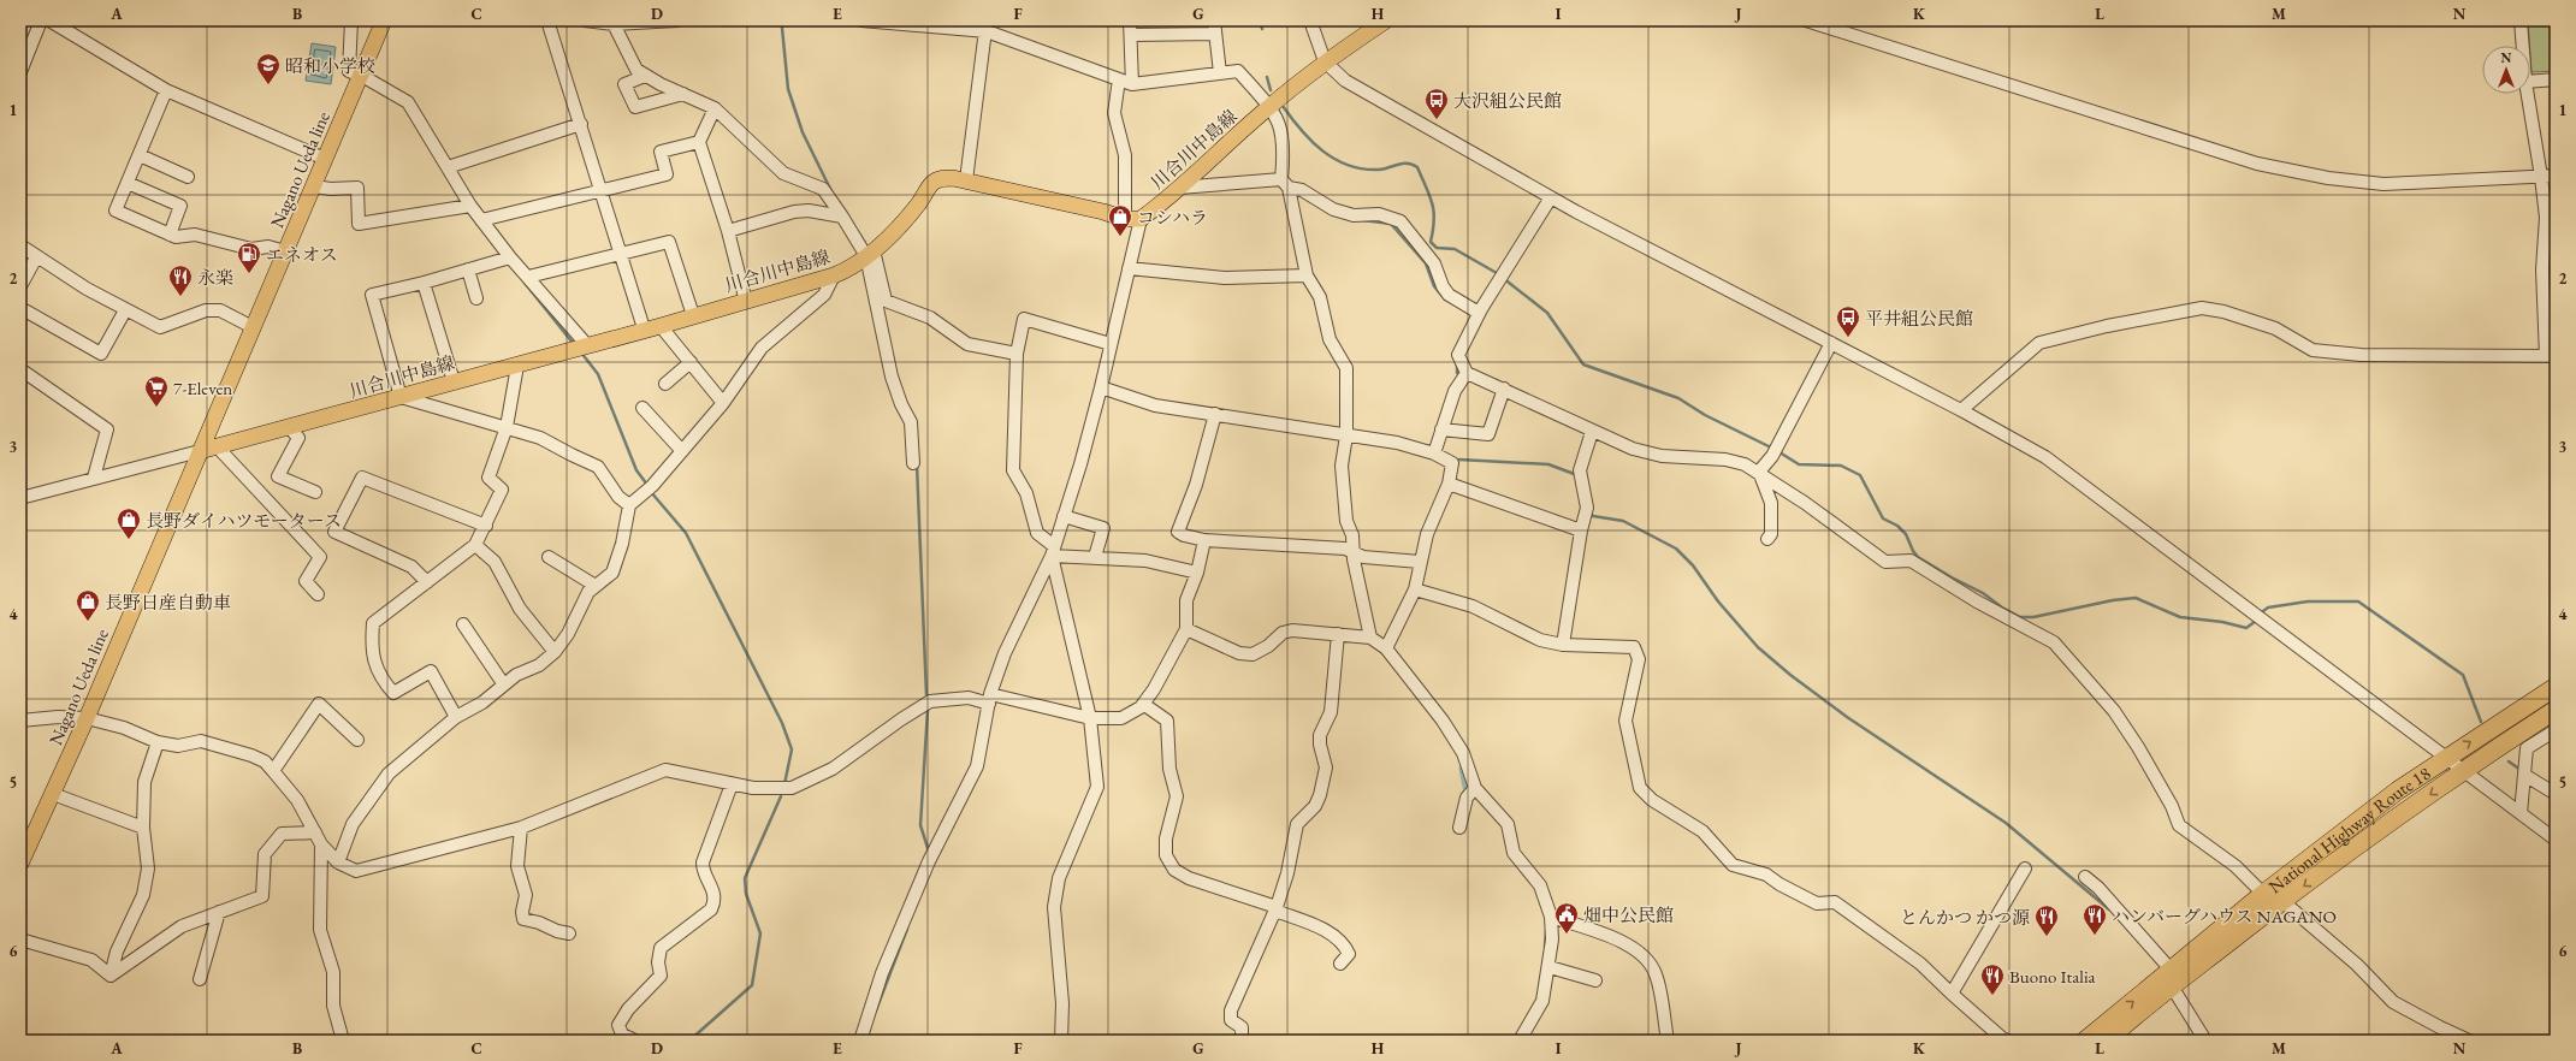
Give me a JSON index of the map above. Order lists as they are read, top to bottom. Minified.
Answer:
{"streets":{"highway":["National Highway Route 18"],"main road":["川合川中島線","Nagano Ueda line"]},"crossings":[["川合川中島線","Nagano Ueda line"]],"places":{"school or university":["昭和小学校"],"bus stop":["大沢組公民館","平井組公民館"],"shop":["コシハラ","長野ダイハツモータース","長野日産自動車"],"fuel station":["エネオス"],"restaurant":["永楽","ハンバーグハウス NAGANO","とんかつ かつ源","Buono Italia"],"supermarket":["7-Eleven"],"public building":["畑中公民館"]},"north":"top","grid":{"columns":["A","B","C","D","E","F","G","H","I","J","K","L","M","N"],"rows":["1","2","3","4","5","6"]}}
